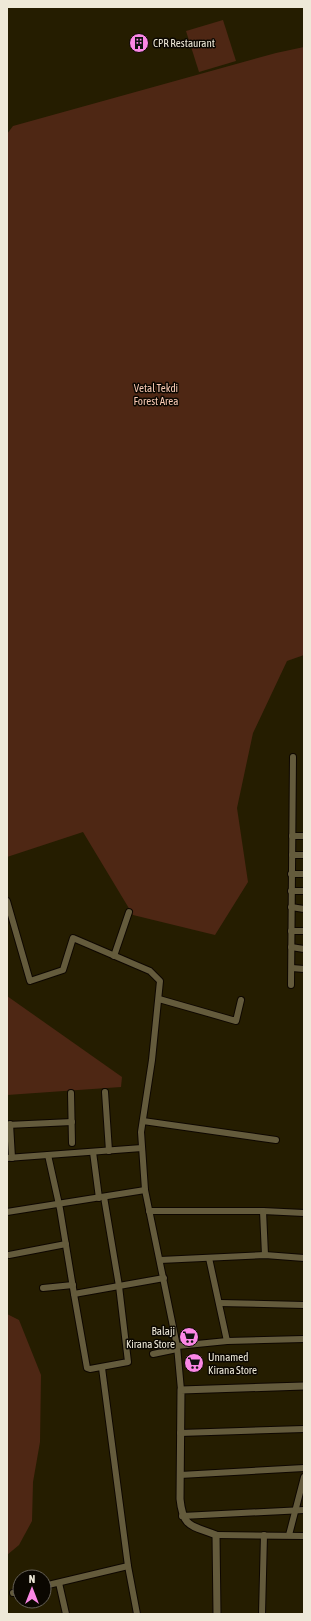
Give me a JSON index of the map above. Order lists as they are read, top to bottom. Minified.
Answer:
{"parks":["Vetal Tekdi Forest Area"],"places":{"building":["CPR Restaurant"],"supermarket":["Balaji Kirana Store","Unnamed Kirana Store"]},"north":"top"}
